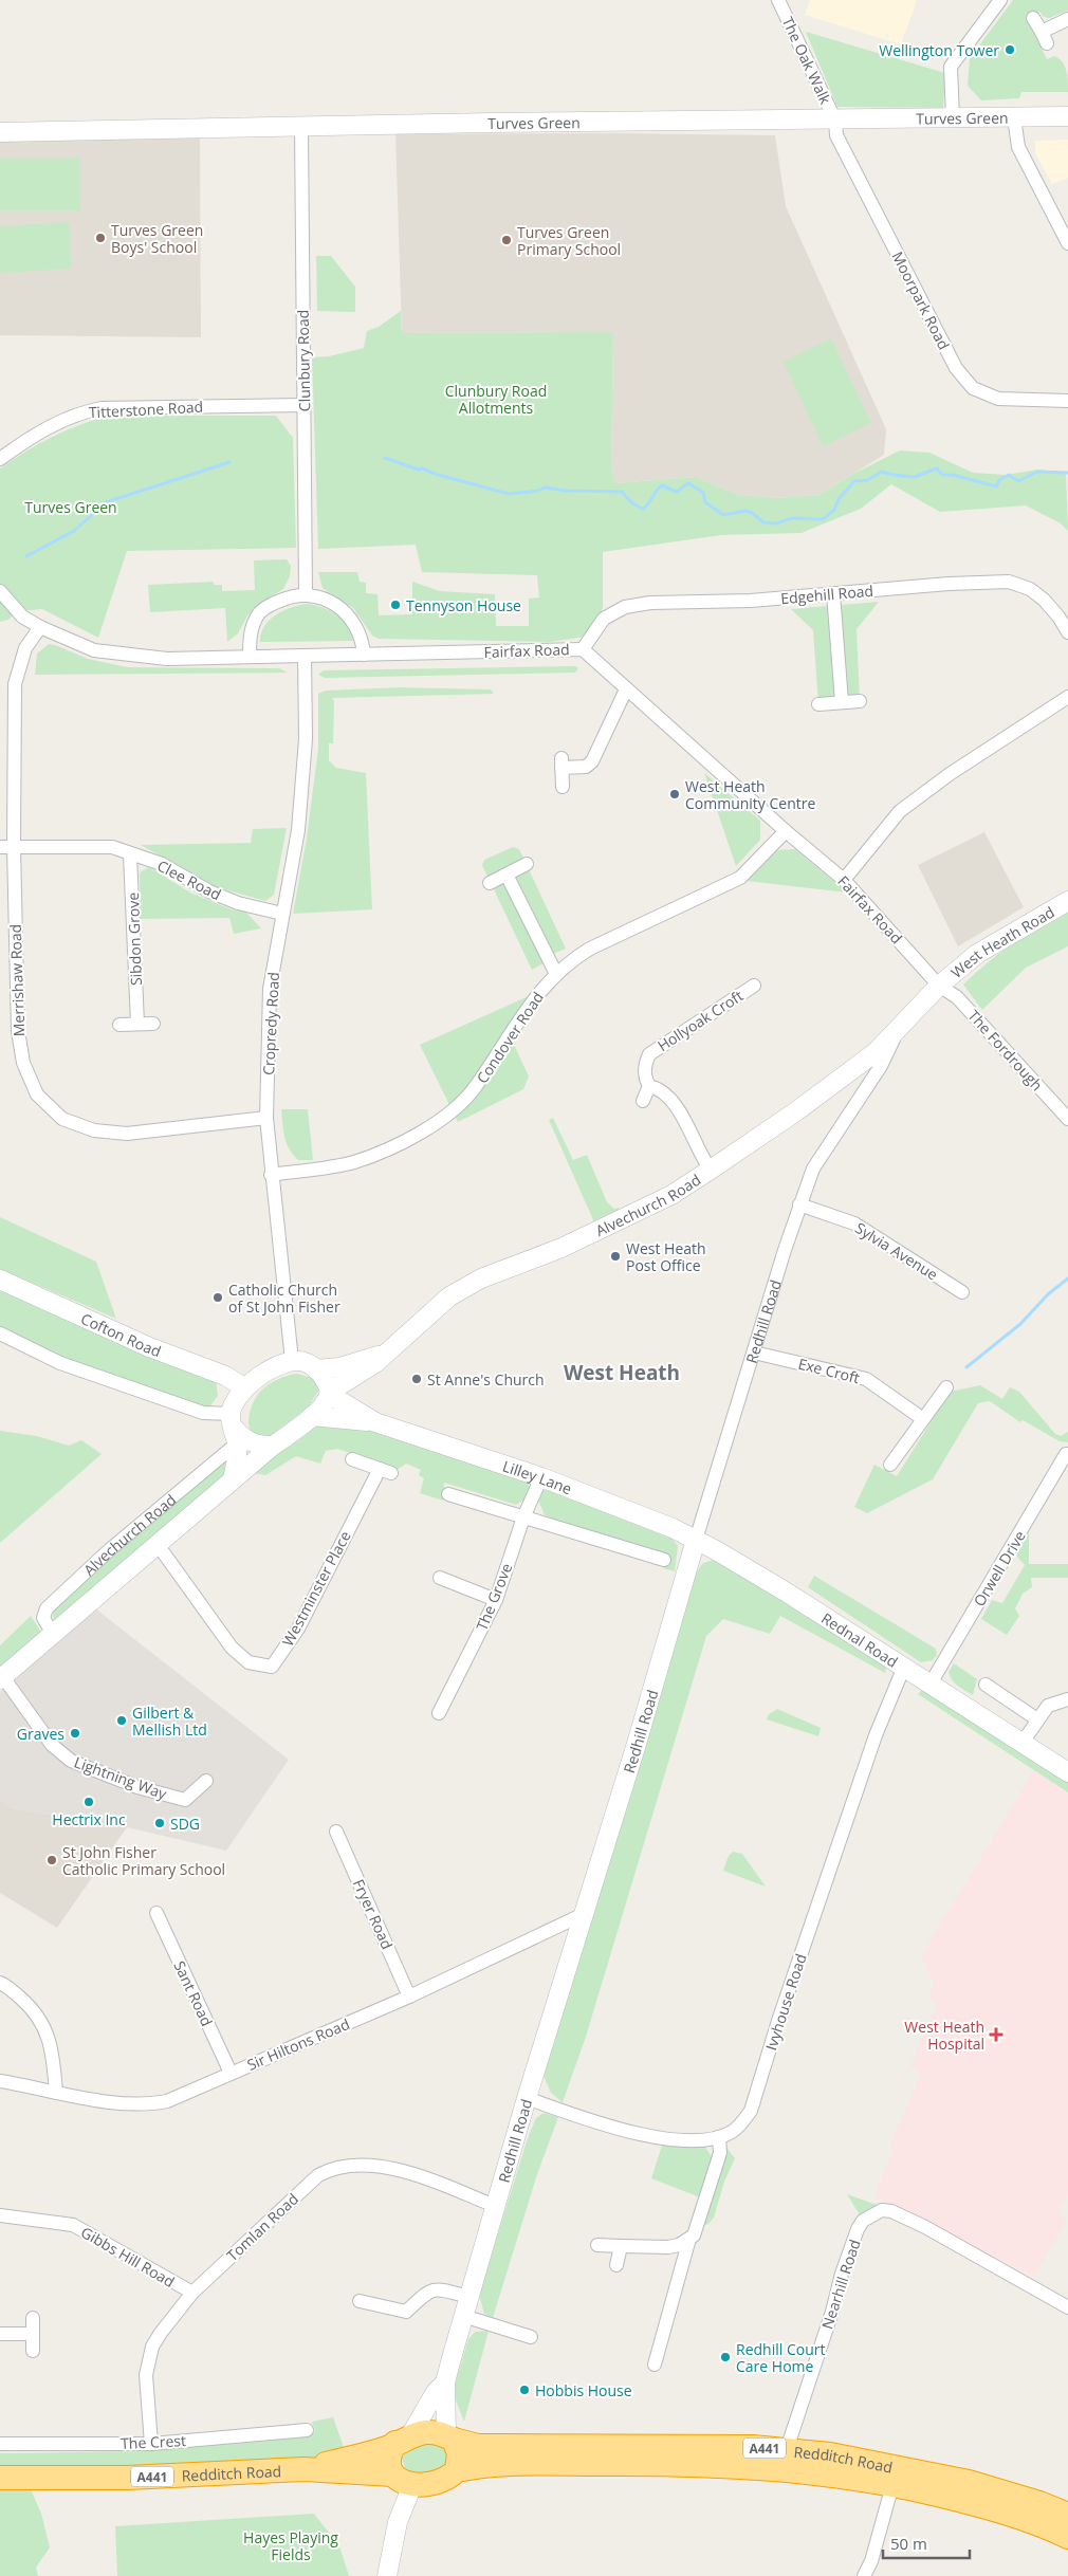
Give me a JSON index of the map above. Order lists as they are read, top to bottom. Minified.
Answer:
{"streets":{"highway":["A441","Redditch Road"],"street":["The Oak Walk","Turves Green","Moorpark Road","Clunbury Road","Titterstone Road","Edgehill Road","Fairfax Road","Clee Road","Sibdon Grove","West Heath Road","Merrishaw Road","Hollyoak Croft","Cropredy Road","Condover Road","The Fordrough","Alvechurch Road","Sylvia Avenue","Redhill Road","Cofton Road","Exe Croft","Lilley Lane","Orwell Drive","Westminster Place","The Grove","Rednal Road","Lightning Way","Fryer Road","Sant Road","Ivyhouse Road","Sir Hiltons Road","Tomlan Road","Gibbs Hill Road","Nearhill Road","The Crest"]},"crossings":[["The Oak Walk","Turves Green"],["The Oak Walk","Moorpark Road"],["Turves Green","Moorpark Road"],["Turves Green","Clunbury Road"],["Clunbury Road","Titterstone Road"],["Edgehill Road","Fairfax Road"],["Fairfax Road","West Heath Road"],["Fairfax Road","Merrishaw Road"],["Fairfax Road","Cropredy Road"],["Fairfax Road","Condover Road"],["Fairfax Road","The Fordrough"],["Fairfax Road","Redhill Road"],["Clee Road","Sibdon Grove"],["Clee Road","Merrishaw Road"],["Clee Road","Cropredy Road"],["West Heath Road","The Fordrough"],["West Heath Road","Redhill Road"],["Merrishaw Road","Cropredy Road"],["Cropredy Road","Condover Road"],["The Fordrough","Redhill Road"],["Alvechurch Road","Redhill Road"],["Alvechurch Road","Lilley Lane"],["Alvechurch Road","Westminster Place"],["Alvechurch Road","Lightning Way"],["Sylvia Avenue","Redhill Road"],["Redhill Road","Exe Croft"],["Redhill Road","Lilley Lane"],["Redhill Road","Rednal Road"],["Redhill Road","Ivyhouse Road"],["Redhill Road","Sir Hiltons Road"],["Redhill Road","Tomlan Road"],["Redhill Road","A441"],["Redhill Road","Redditch Road"],["Lilley Lane","The Grove"],["Lilley Lane","Rednal Road"],["Orwell Drive","Rednal Road"],["Rednal Road","Ivyhouse Road"],["Fryer Road","Sir Hiltons Road"],["Sant Road","Sir Hiltons Road"],["Tomlan Road","Gibbs Hill Road"],["Tomlan Road","The Crest"],["Nearhill Road","Redditch Road"],["A441","Redditch Road"]],"districts":["West Heath"],"parks":["Clunbury Road Allotments","Turves Green","Hayes Playing Fields"],"places":{"other":["Wellington Tower","Turves Green Boys' School","Turves Green Primary School","Tennyson House","West Heath Community Centre","West Heath Post Office","Catholic Church of St John Fisher","St Anne's Church","Gilbert & Mellish Ltd","Graves","Hectrix Inc","SDG","St John Fisher Catholic Primary School","Redhill Court Care Home","Hobbis House"],"health":["West Heath Hospital"]},"scale_bar":"50 m"}
